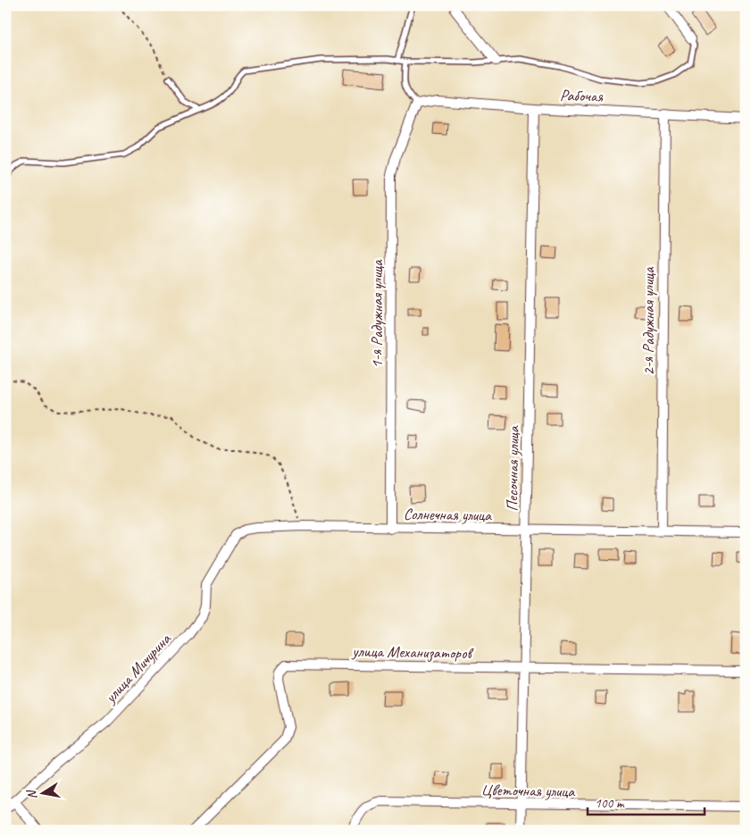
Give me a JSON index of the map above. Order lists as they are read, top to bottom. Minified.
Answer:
{"streets":{"street":["Рабочая","1-я Радужная улица","2-я Радужная улица","Песочная улица","Солнечная улица","улица Механизаторов","улица Мичурина","Цветочная улица"]},"crossings":[["Рабочая","1-я Радужная улица"],["Рабочая","2-я Радужная улица"],["Рабочая","Песочная улица"],["1-я Радужная улица","Солнечная улица"],["2-я Радужная улица","Солнечная улица"],["Песочная улица","Солнечная улица"],["Песочная улица","улица Механизаторов"],["Песочная улица","Цветочная улица"],["Солнечная улица","улица Мичурина"]],"scale_bar":"100 m","north":"left"}
